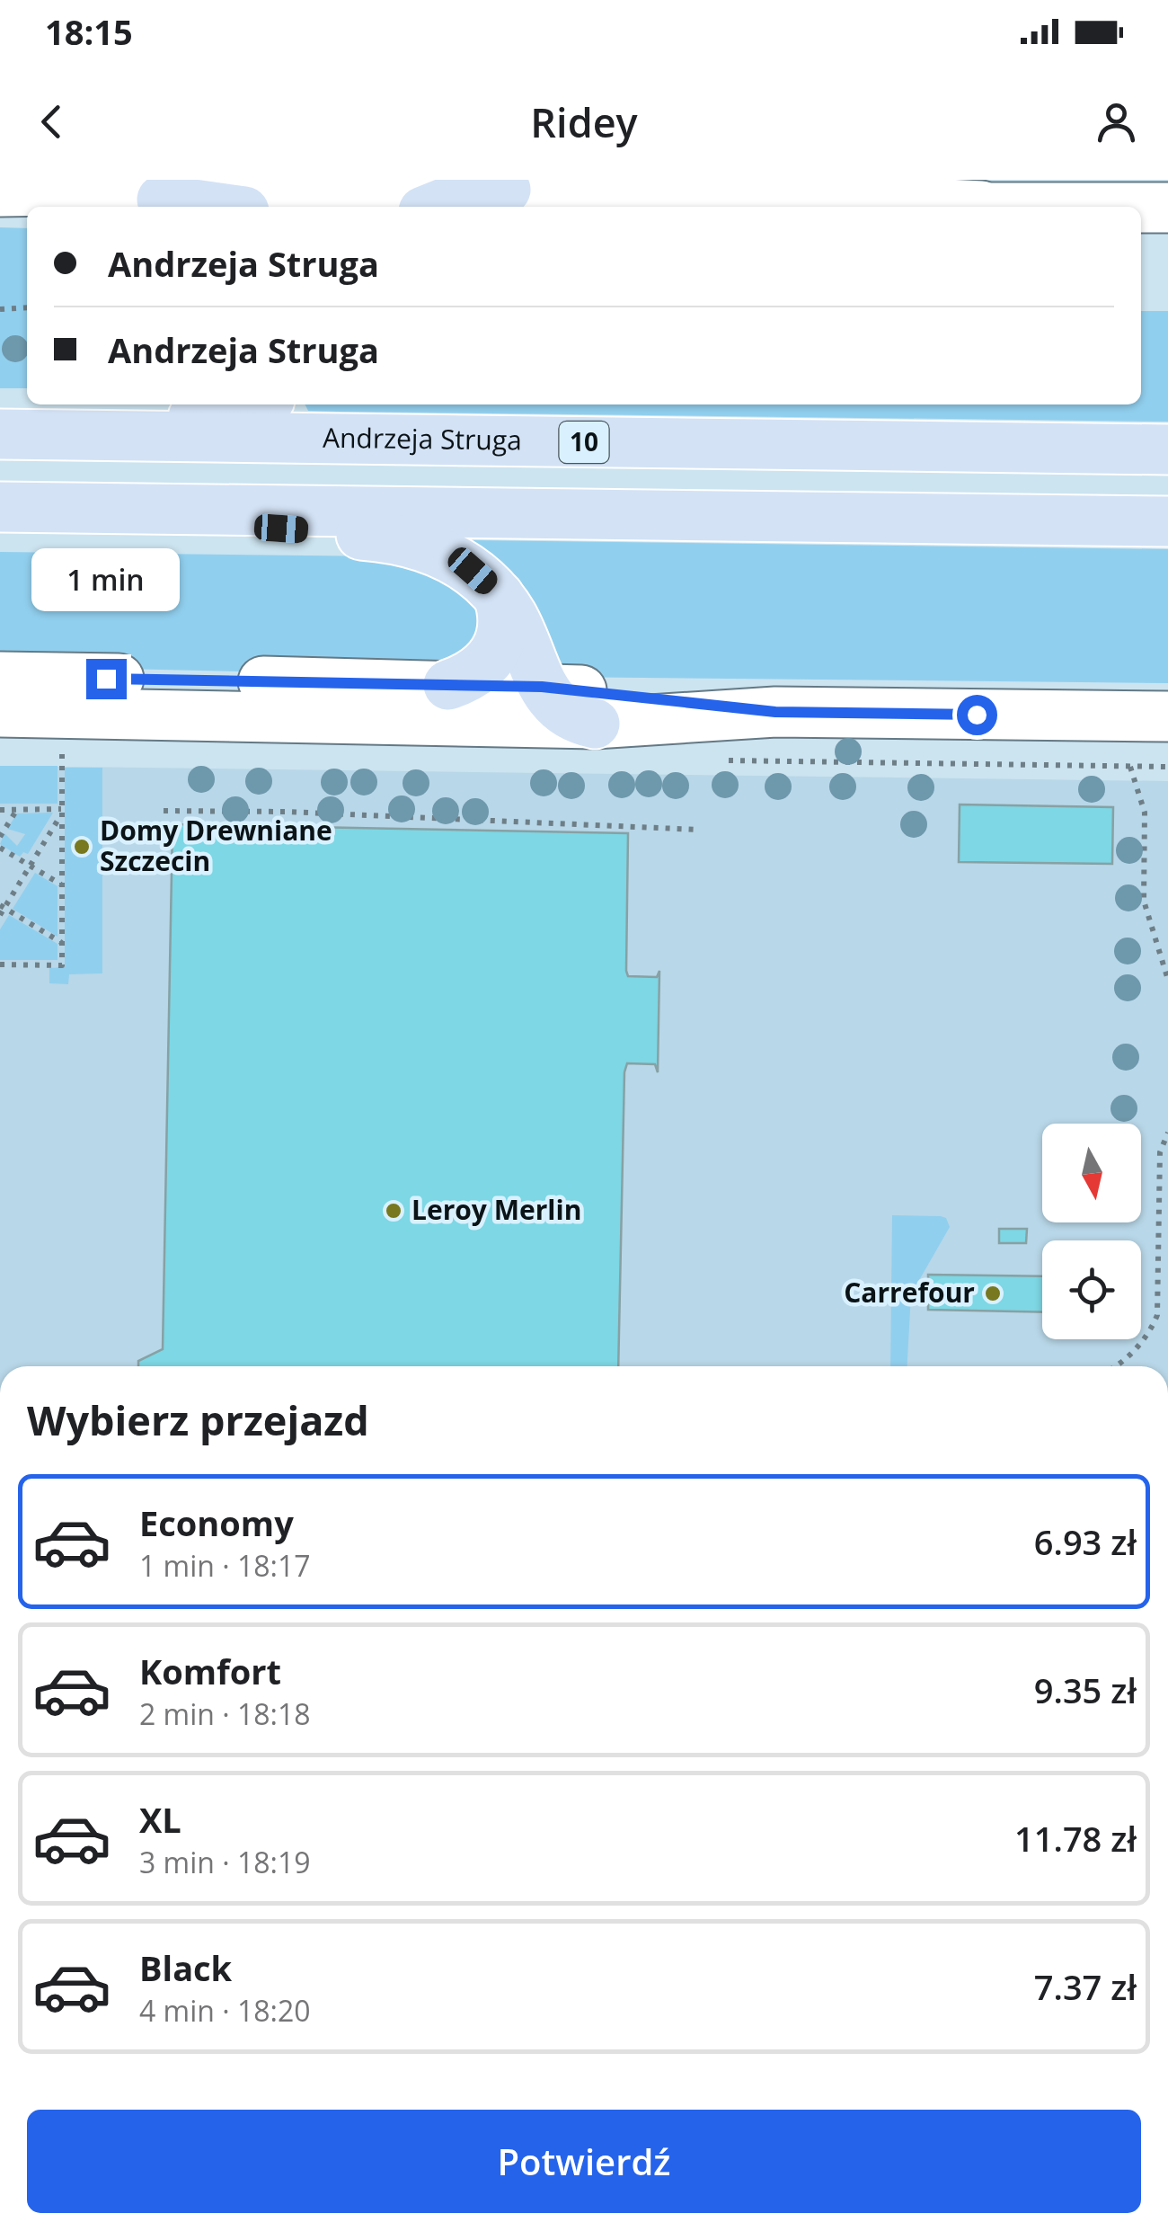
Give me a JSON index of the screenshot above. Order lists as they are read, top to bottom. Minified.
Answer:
{"streets":{"main road":["Andrzeja Struga","10"]},"places":["Domy Drewniane Szczecin","Leroy Merlin","Carrefour"],"north":"bottom","page":{"status":"18:15","header":"Ridey","banner":["Andrzeja Struga","Andrzeja Struga"],"bubble":"1 min","heading":"Wybierz przejazd","list":[{"name":"Economy","note":"1 min · 18:17","value":"6.93 zł"},{"name":"Komfort","note":"2 min · 18:18","value":"9.35 zł"},{"name":"XL","note":"3 min · 18:19","value":"11.78 zł"},{"name":"Black","note":"4 min · 18:20","value":"7.37 zł"}],"buttons":"Potwierdź"}}
